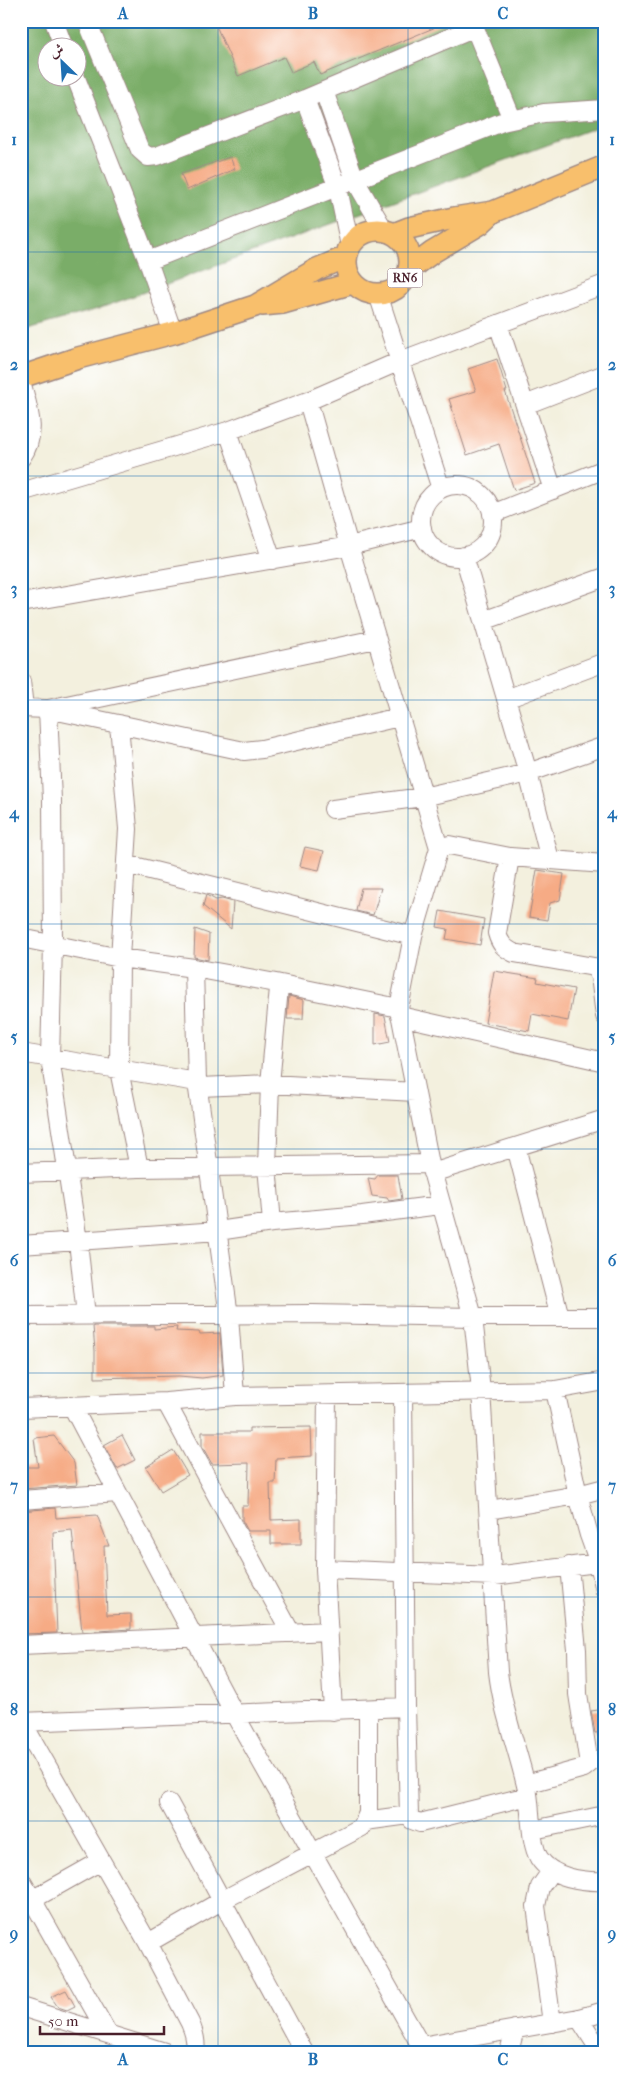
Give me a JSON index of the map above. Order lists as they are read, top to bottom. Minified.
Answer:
{"streets":{"main road":["RN6"]},"scale_bar":"50 m","north":"top left","grid":{"columns":["A","B","C"],"rows":["1","2","3","4","5","6","7","8","9"]}}
